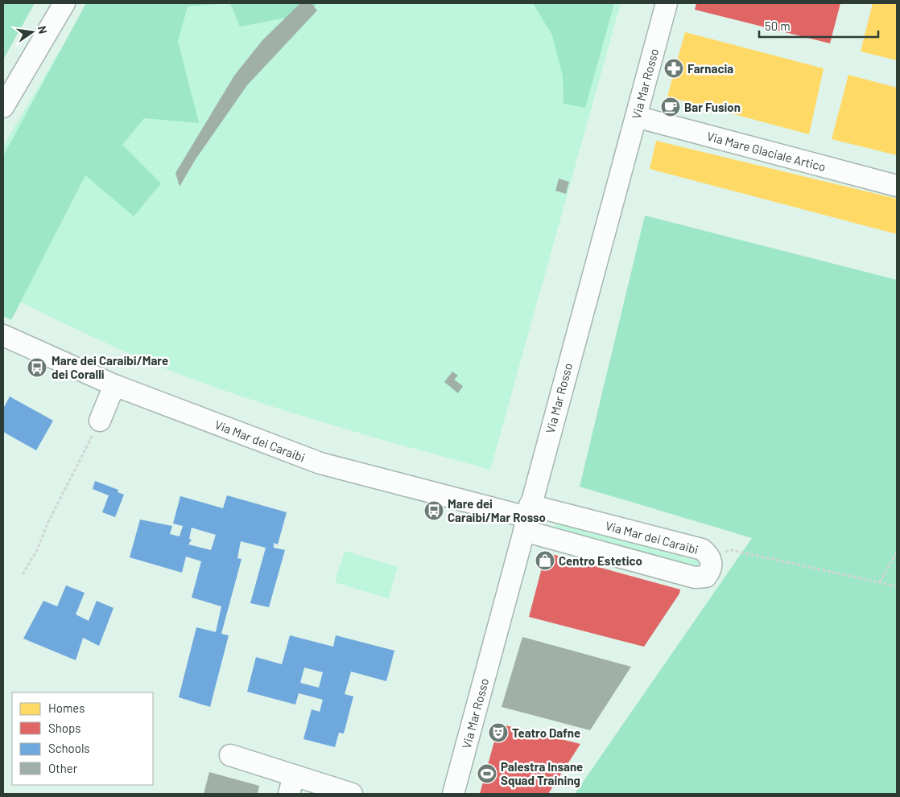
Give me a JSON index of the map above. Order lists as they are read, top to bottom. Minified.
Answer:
{"streets":{"street":["Via Mar Rosso","Via Mare Glaciale Artico","Via Mar dei Caraibi"]},"crossings":[["Via Mar Rosso","Via Mare Glaciale Artico"],["Via Mar Rosso","Via Mar dei Caraibi"]],"places":{"pharmacy":["Farnacia"],"cafe":["Bar Fusion"],"bus stop":["Mare dei Caraibi/Mare dei Coralli","Mare dei Caraibi/Mar Rosso"],"shop":["Centro Estetico"],"theatre":["Teatro Dafne"],"sports":["Palestra Insane Squad Training"]},"legend":["Homes","Shops","Schools","Other"],"scale_bar":"50 m","north":"right"}
